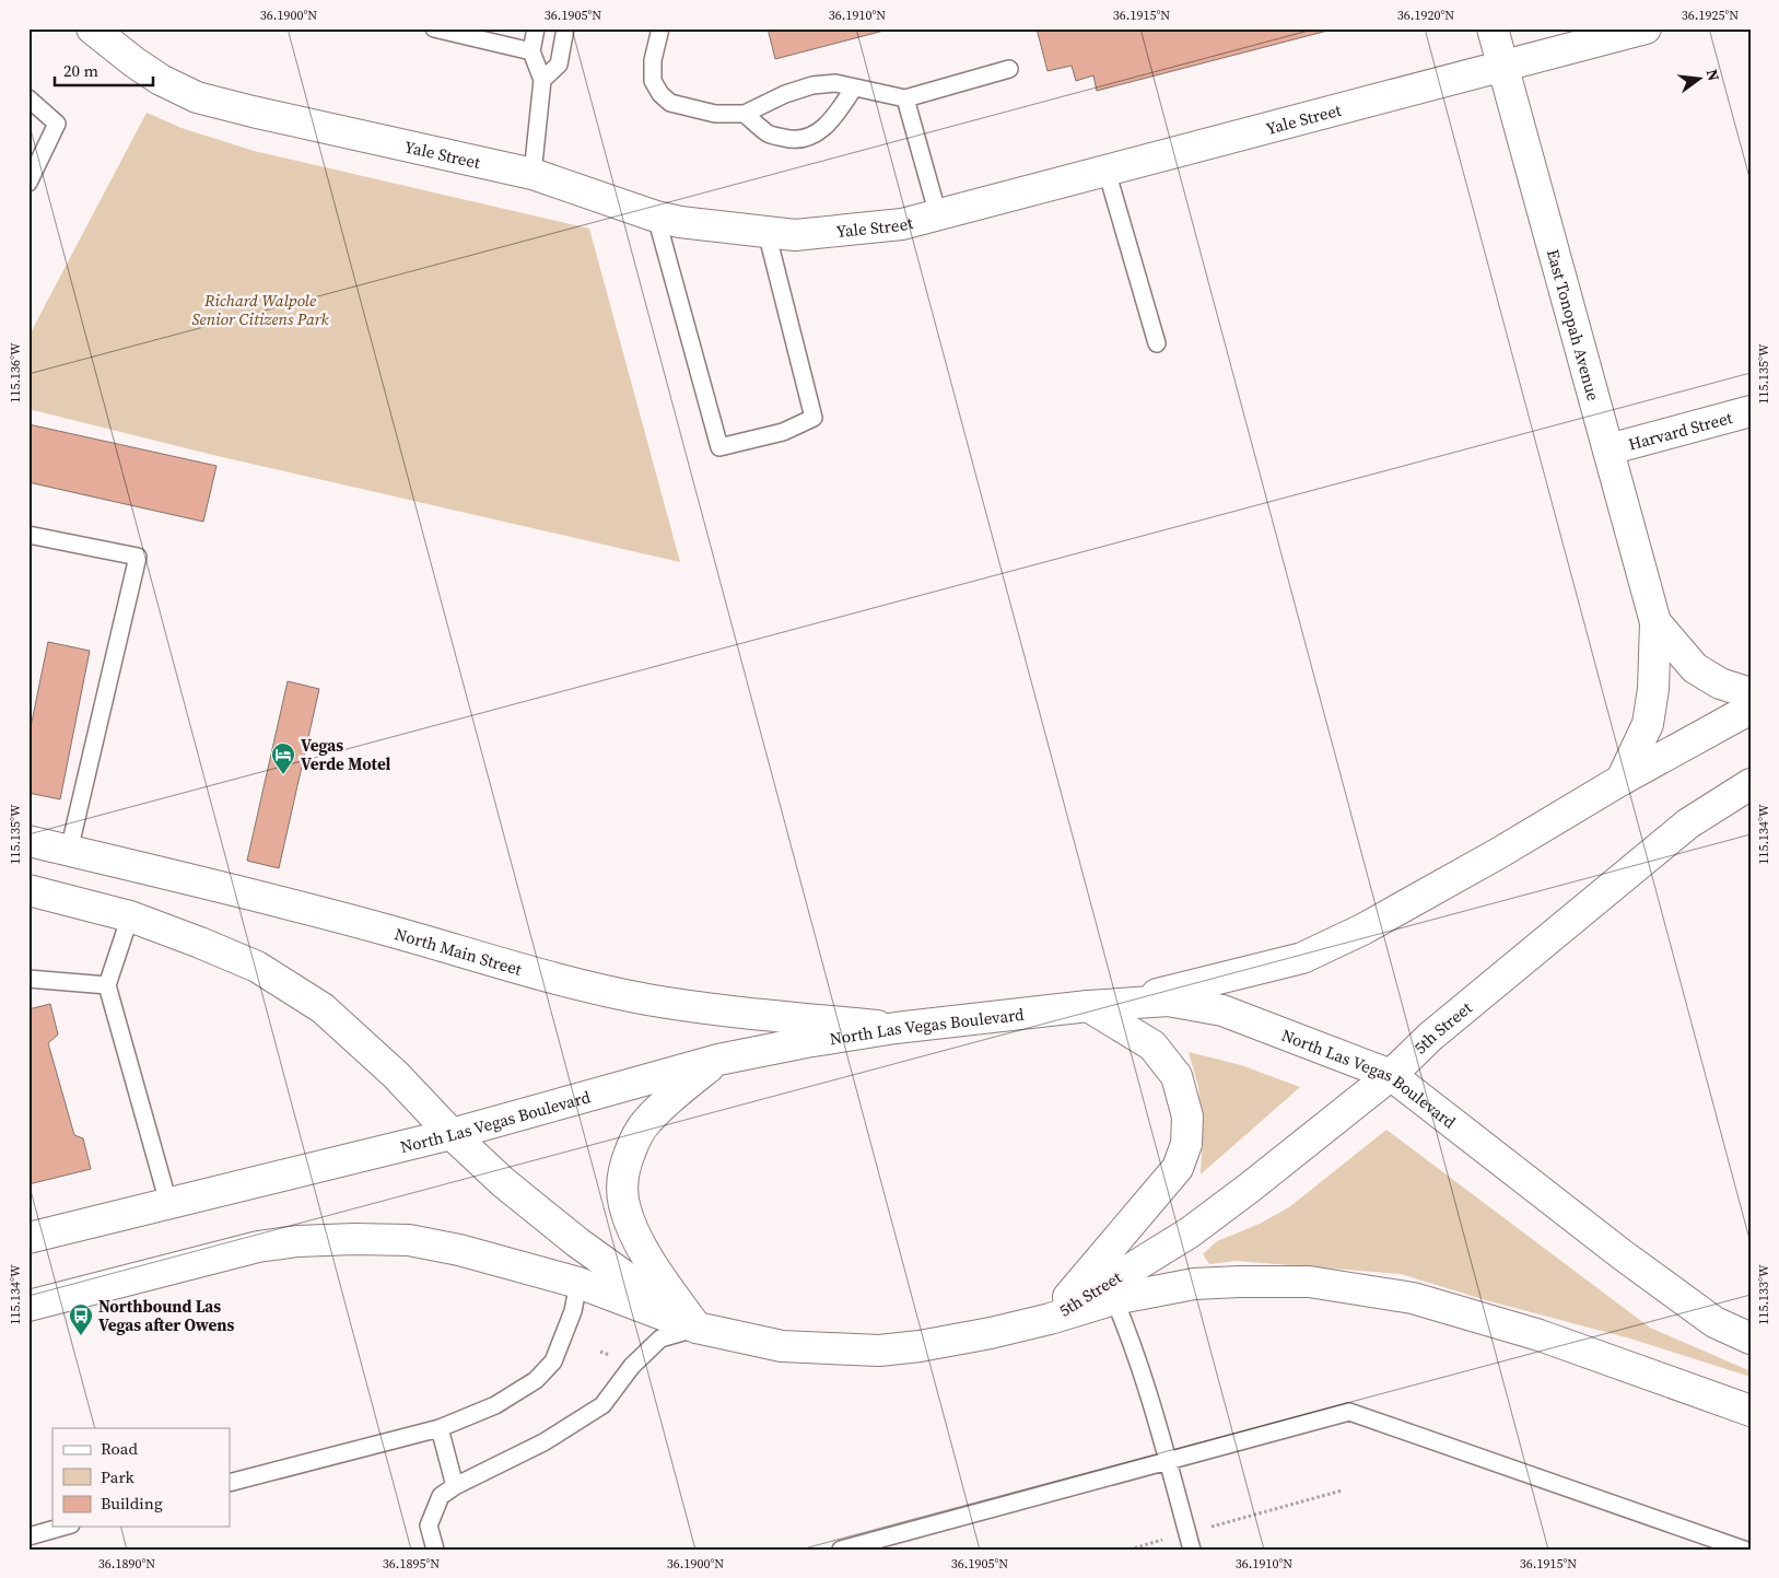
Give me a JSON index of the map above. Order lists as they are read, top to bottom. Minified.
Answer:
{"streets":{"main road":["Yale Street","East Tonopah Avenue","Harvard Street","North Main Street","North Las Vegas Boulevard","5th Street"]},"crossings":[["Yale Street","East Tonopah Avenue"],["East Tonopah Avenue","Harvard Street"],["North Main Street","North Las Vegas Boulevard"],["North Las Vegas Boulevard","5th Street"]],"parks":["Richard Walpole Senior Citizens Park"],"places":{"hotel":["Vegas Verde Motel"],"bus stop":["Northbound Las Vegas after Owens"]},"legend":["Road","Park","Building"],"scale_bar":"20 m","north":"right","coordinates":["36.1900°N","36.1905°N","36.1910°N","36.1915°N","36.1920°N","36.1925°N","115.136°W","115.135°W","115.134°W","115.133°W","36.1890°N","36.1895°N"]}
